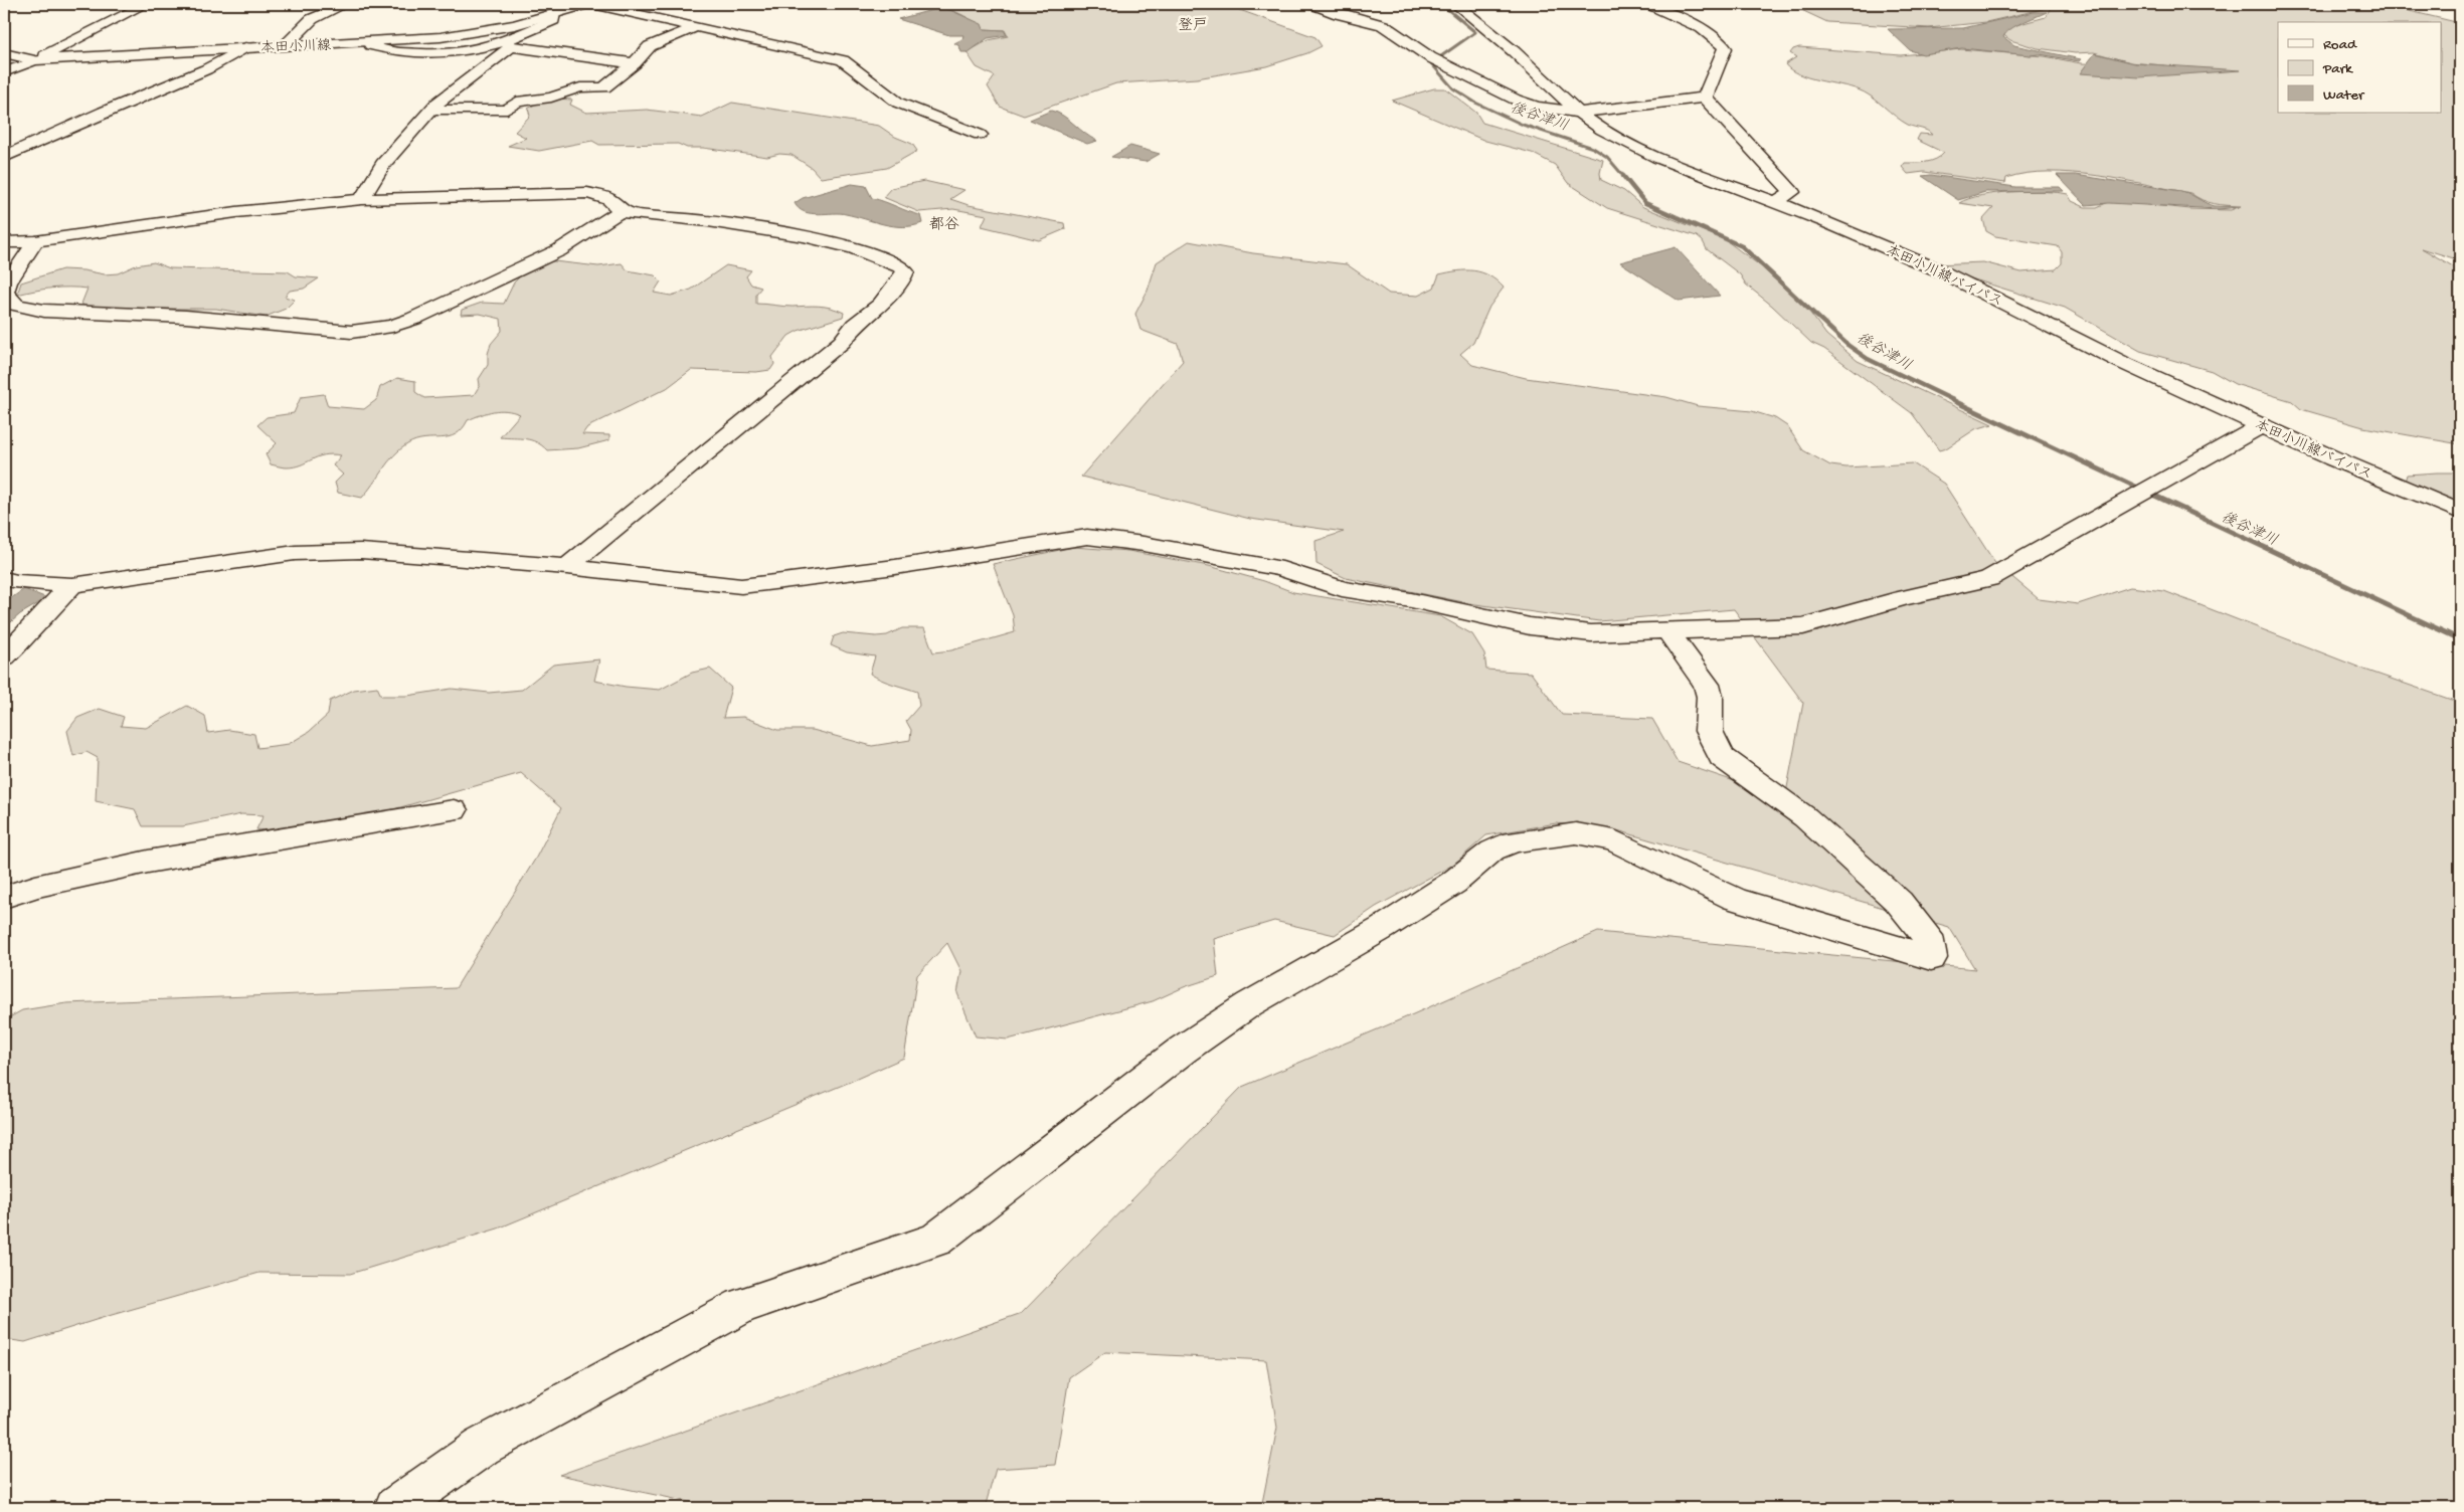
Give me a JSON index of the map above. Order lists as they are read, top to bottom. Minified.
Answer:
{"streets":{"street":["本田小川線","本田小川線バイパス"]},"districts":["登戸","都谷"],"water":["後谷津川"],"legend":["Road","Park","Water"]}
